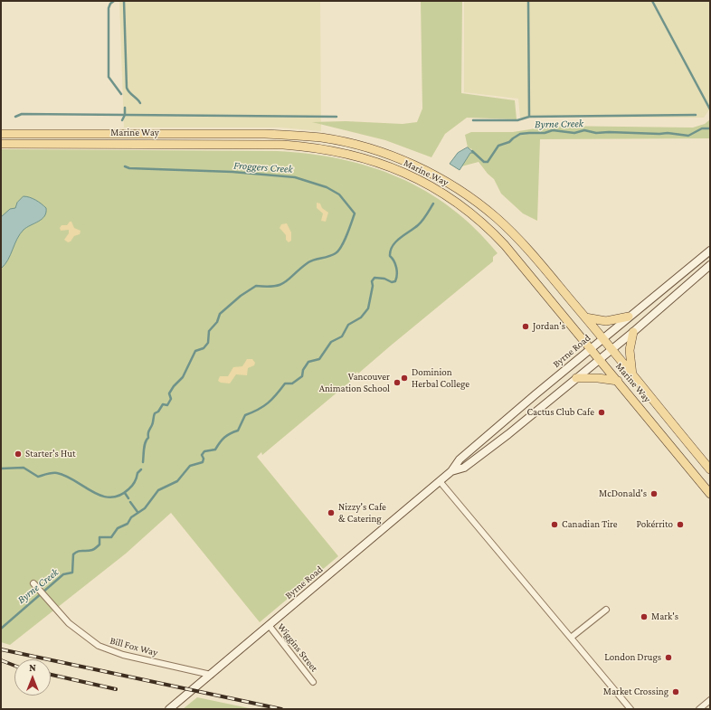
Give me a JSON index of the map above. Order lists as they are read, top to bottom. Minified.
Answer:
{"streets":{"main road":["Marine Way"],"street":["Byrne Road","Bill Fox Way","Wiggins Street"]},"crossings":[["Marine Way","Byrne Road"],["Byrne Road","Bill Fox Way"],["Byrne Road","Wiggins Street"]],"water":["Byrne Creek","Froggers Creek"],"places":["Jordan's","Dominion Herbal College","Vancouver Animation School","Cactus Club Cafe","Starter's Hut","McDonald's","Nizzy's Cafe & Catering","Canadian Tire","Pokérrito","Mark's","London Drugs","Market Crossing"],"north":"top"}
